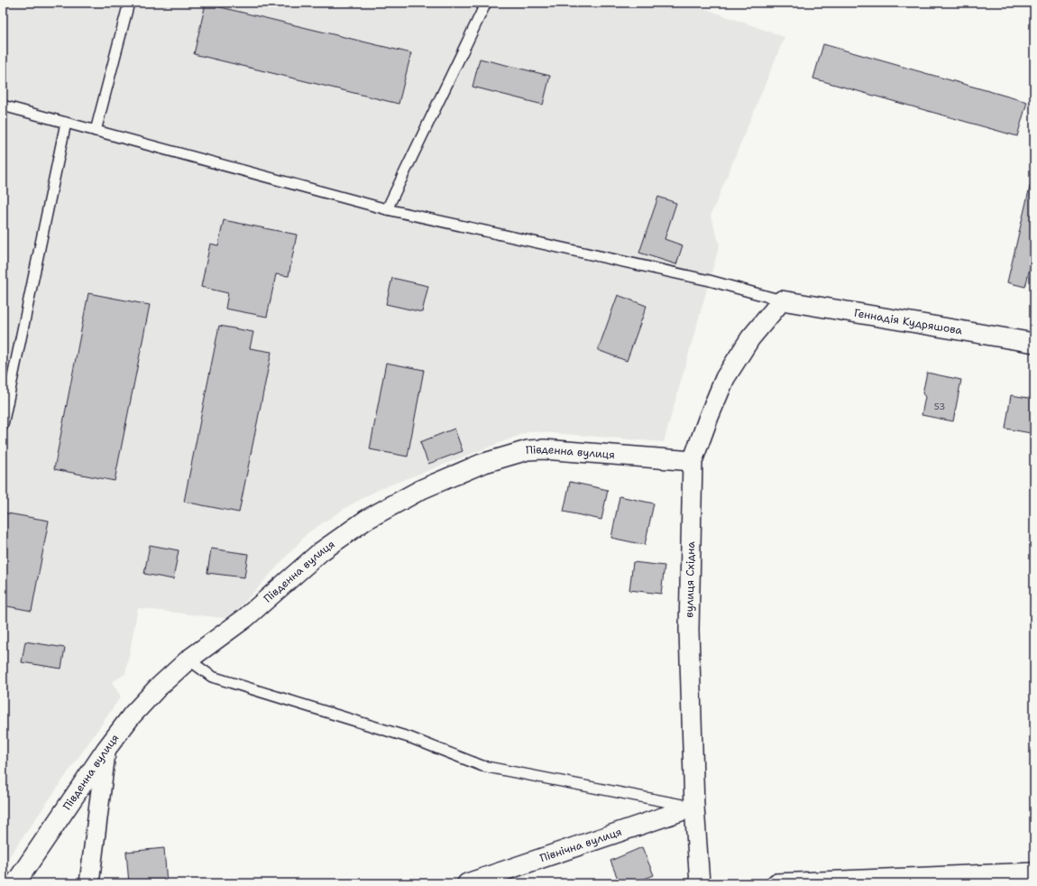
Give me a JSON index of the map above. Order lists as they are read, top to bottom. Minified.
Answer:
{"streets":{"street":["Геннадія Кудряшова","Південна вулиця","вулиця Східна","Північна вулиця"]},"crossings":[["Геннадія Кудряшова","вулиця Східна"],["Південна вулиця","вулиця Східна"],["вулиця Східна","Північна вулиця"]],"house_numbers":["53"]}
